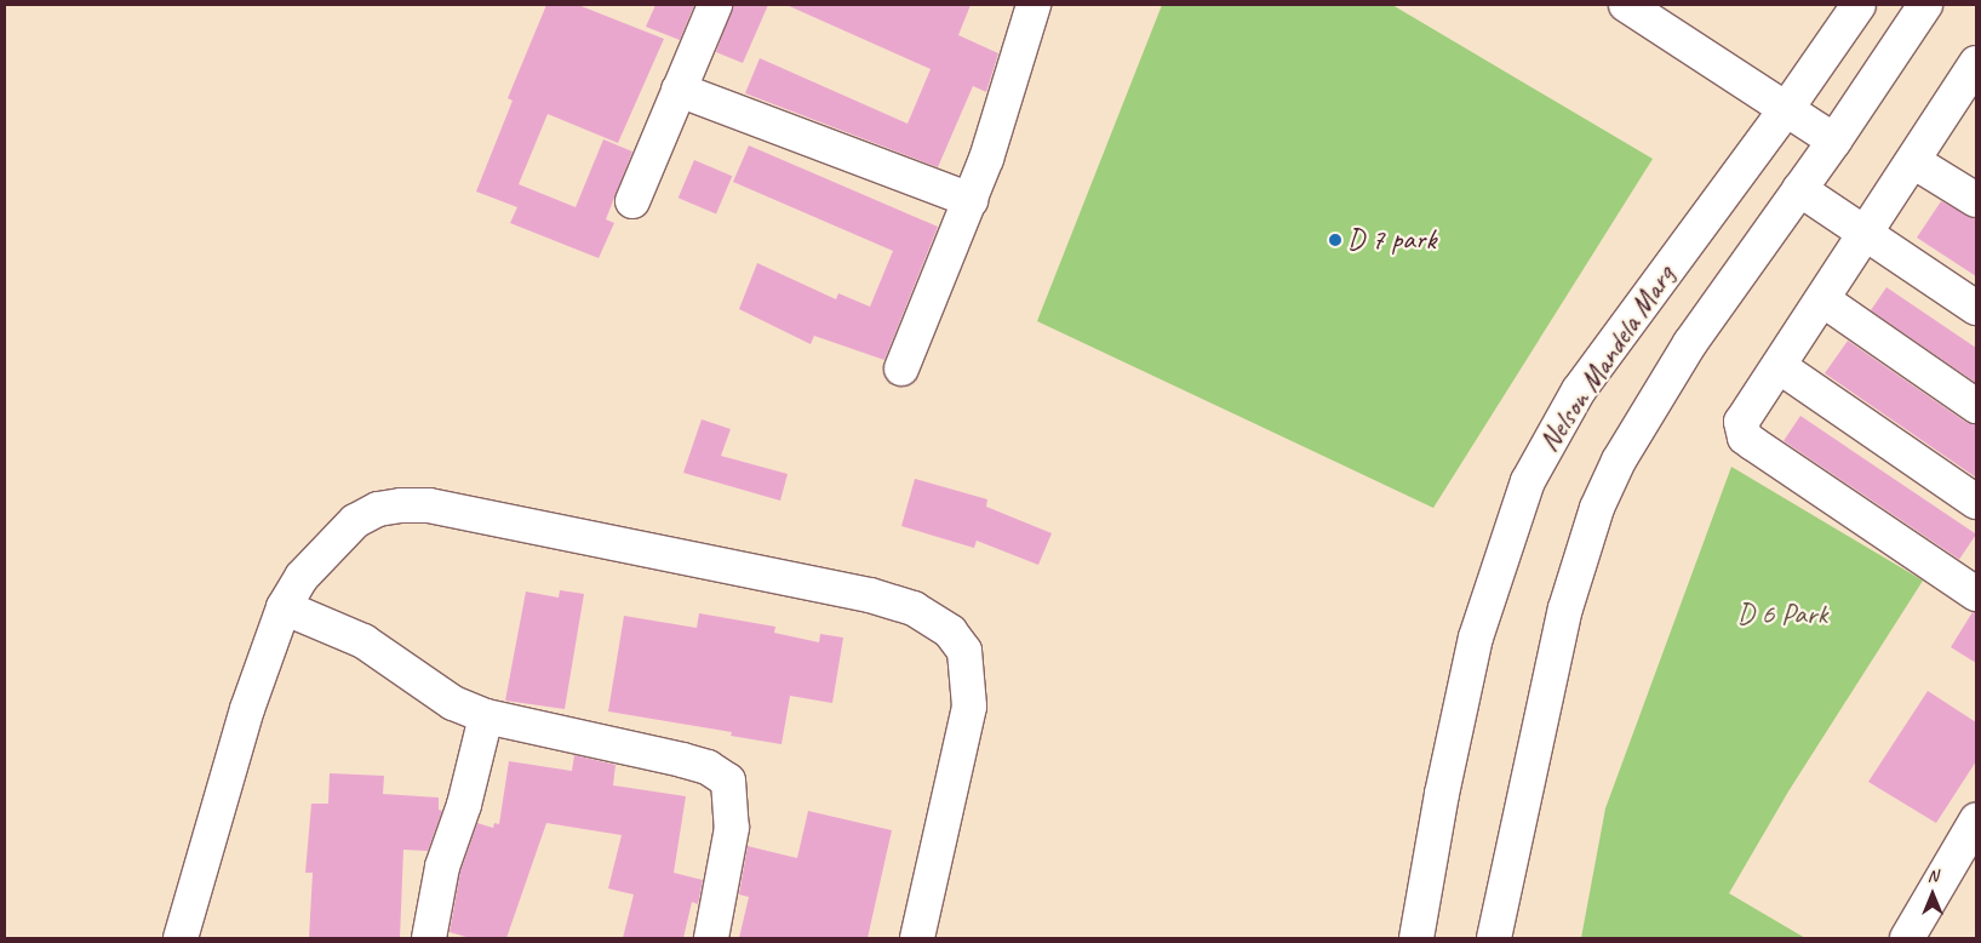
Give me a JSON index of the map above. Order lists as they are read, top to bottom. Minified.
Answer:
{"streets":{"street":["Nelson Mandela Marg"]},"parks":["D 6 Park"],"places":["D 7 park"],"north":"top"}
